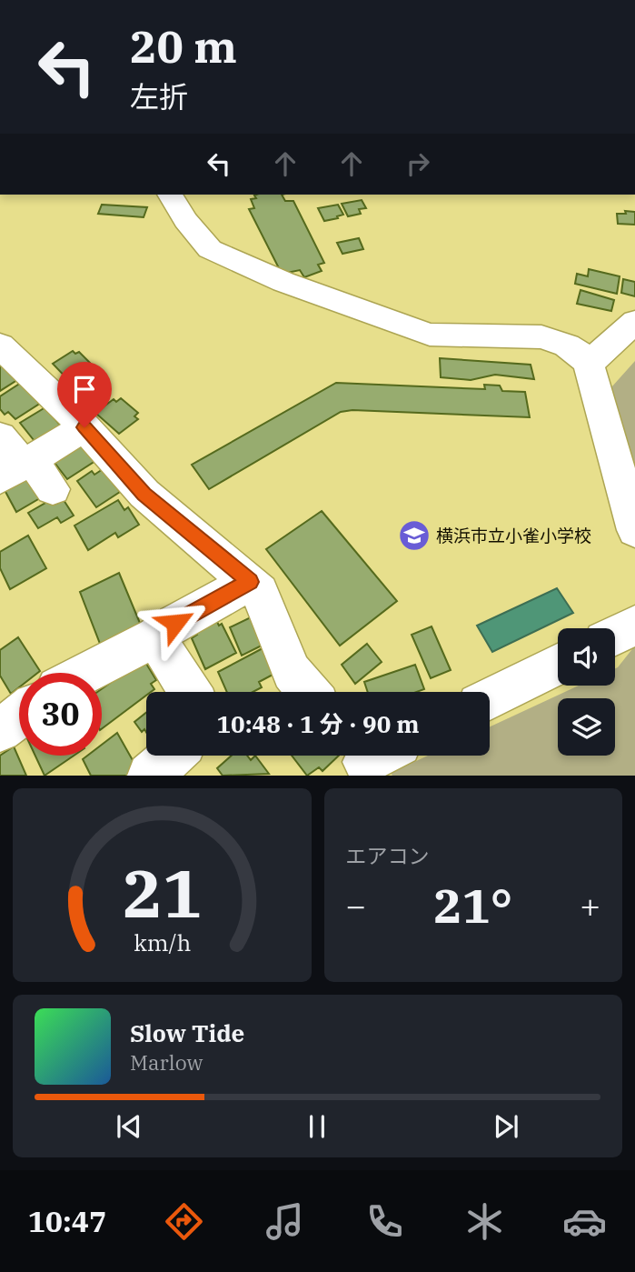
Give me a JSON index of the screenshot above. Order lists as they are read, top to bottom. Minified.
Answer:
{"places":{"school or university":["横浜市立小雀小学校"]},"page":{"turn":["20 m","左折"],"limit":"30","trip":"10:48 · 1 分 · 90 m","tile":"エアコン","heat":["−","21°","+"],"song":["Slow Tide","Marlow"],"tabs":"10:47","gauge":["21","km/h"]}}
